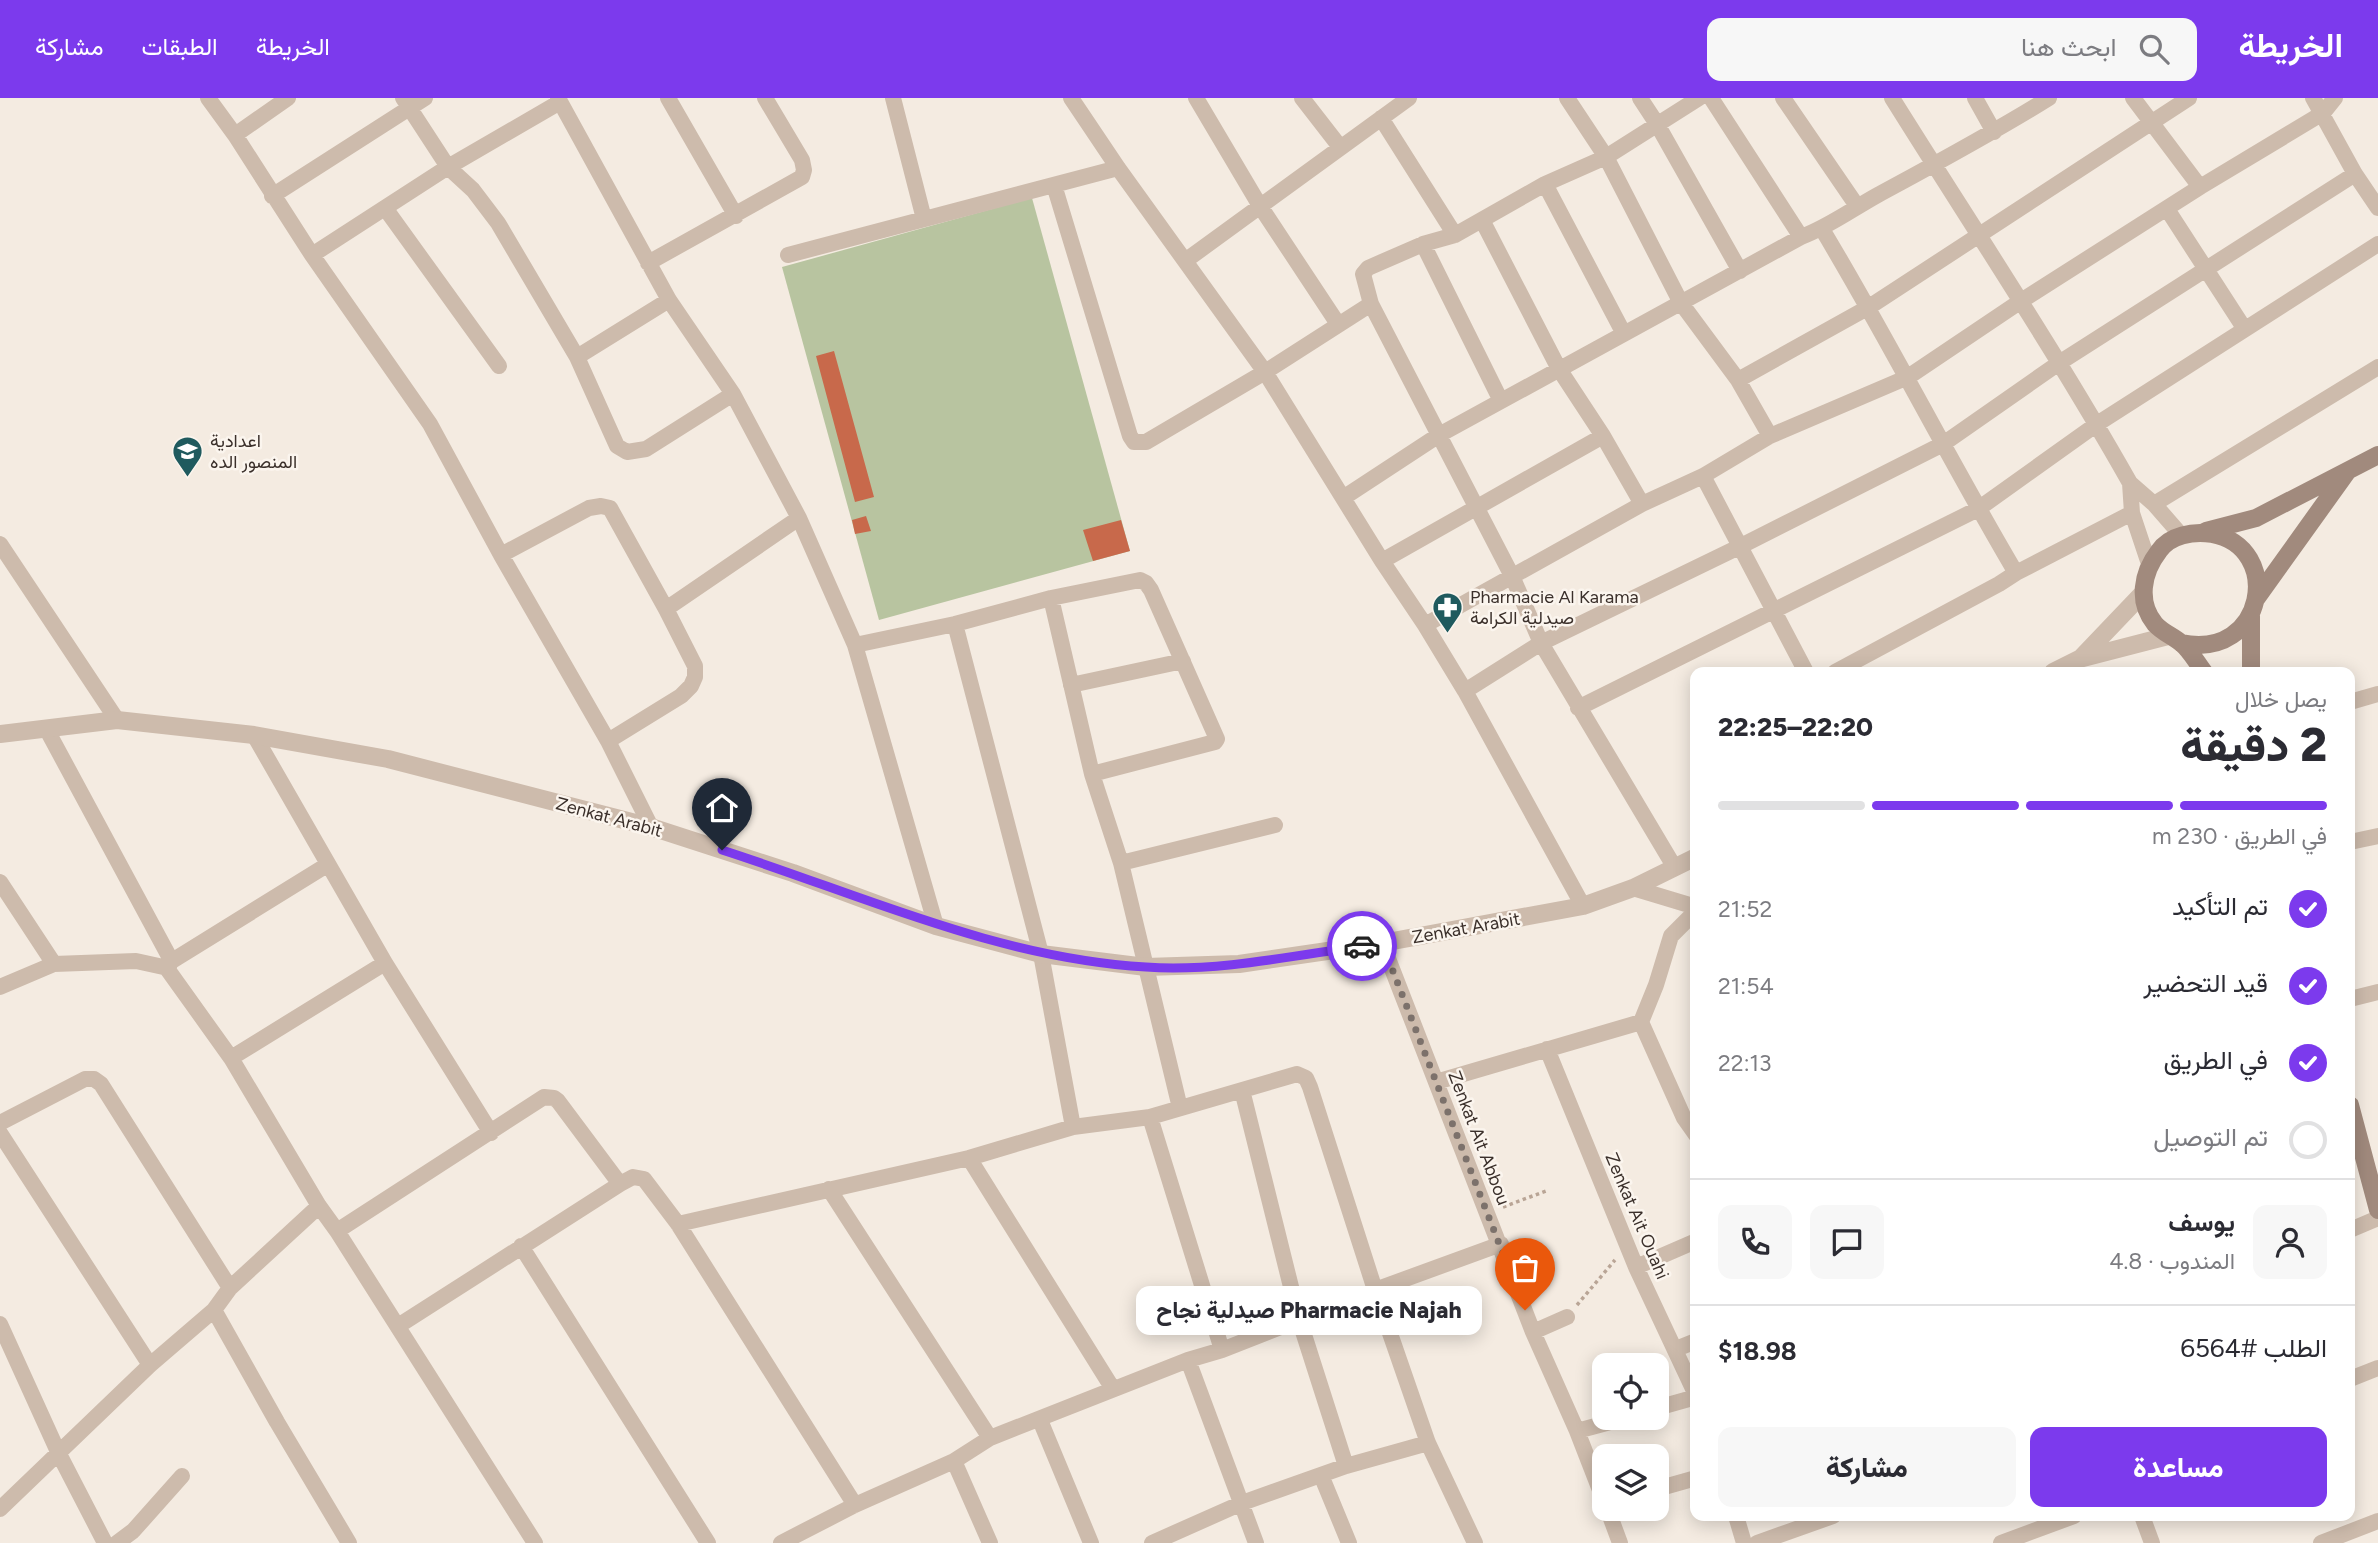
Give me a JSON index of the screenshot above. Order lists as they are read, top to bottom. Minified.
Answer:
{"streets":{"street":["Zenkat Arabit","Zenkat Ait Abbou","Zenkat Ait Ouahi"]},"crossings":[["Zenkat Arabit","Zenkat Ait Abbou"]],"places":{"school or university":["اعدادية المنصور الده"],"pharmacy":["Pharmacie Al Karama صيدلية الكرامة"],"other":["Pharmacie Najah صيدلية نجاح"]},"page":{"header":"الخريطة","search":"ابحث هنا","nav":["الخريطة","الطبقات","مشاركة"],"heading":["2 دقيقة","يصل خلال","22:20–22:25"],"panel":["يوسف","المندوب · 4.8","الطلب #6564","$18.98"],"bar":"في الطريق · 230 m","list":[["تم التأكيد","21:52"],["قيد التحضير","21:54"],["في الطريق","22:13"],"تم التوصيل"],"bubble":"Pharmacie Najah صيدلية نجاح","buttons":["مساعدة","مشاركة"]}}
